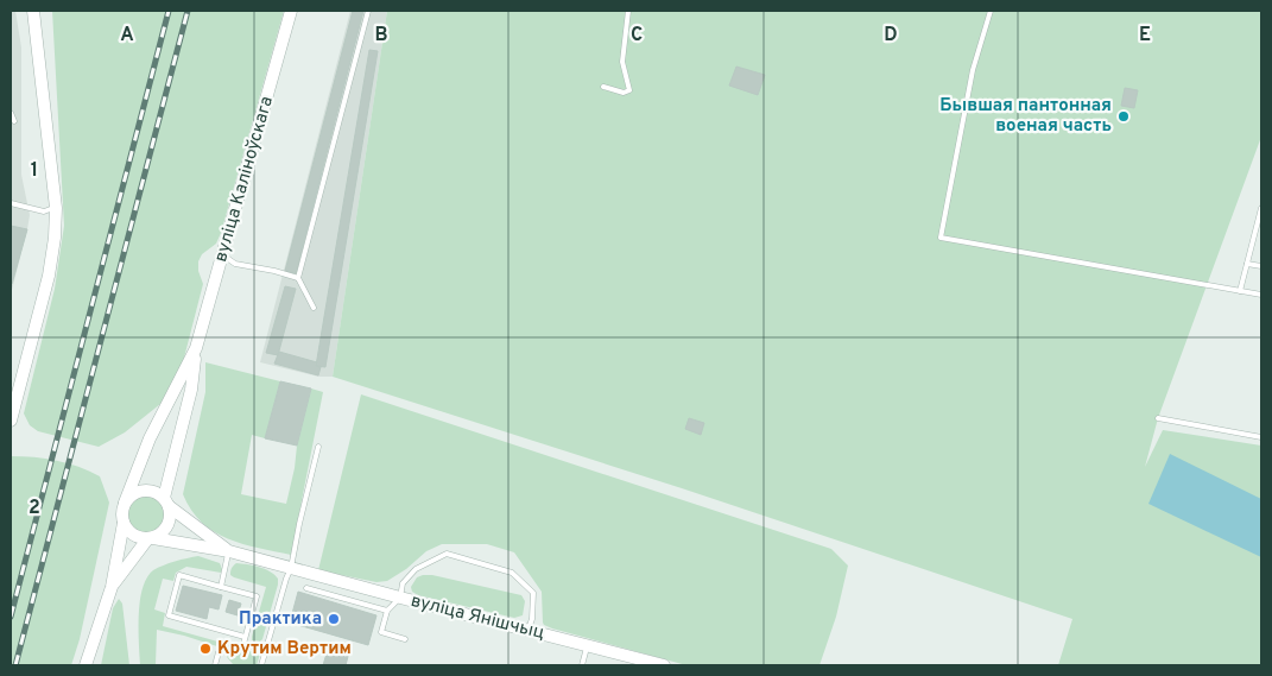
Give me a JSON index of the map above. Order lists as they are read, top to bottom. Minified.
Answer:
{"streets":{"street":["вуліца Каліноўскага","вуліца Янішчыц"]},"crossings":[["вуліца Каліноўскага","вуліца Янішчыц"]],"places":["Бывшая пантонная военая часть","Практика","Крутим Вертим"],"grid":{"columns":["A","B","C","D","E"],"rows":["1","2"]}}
